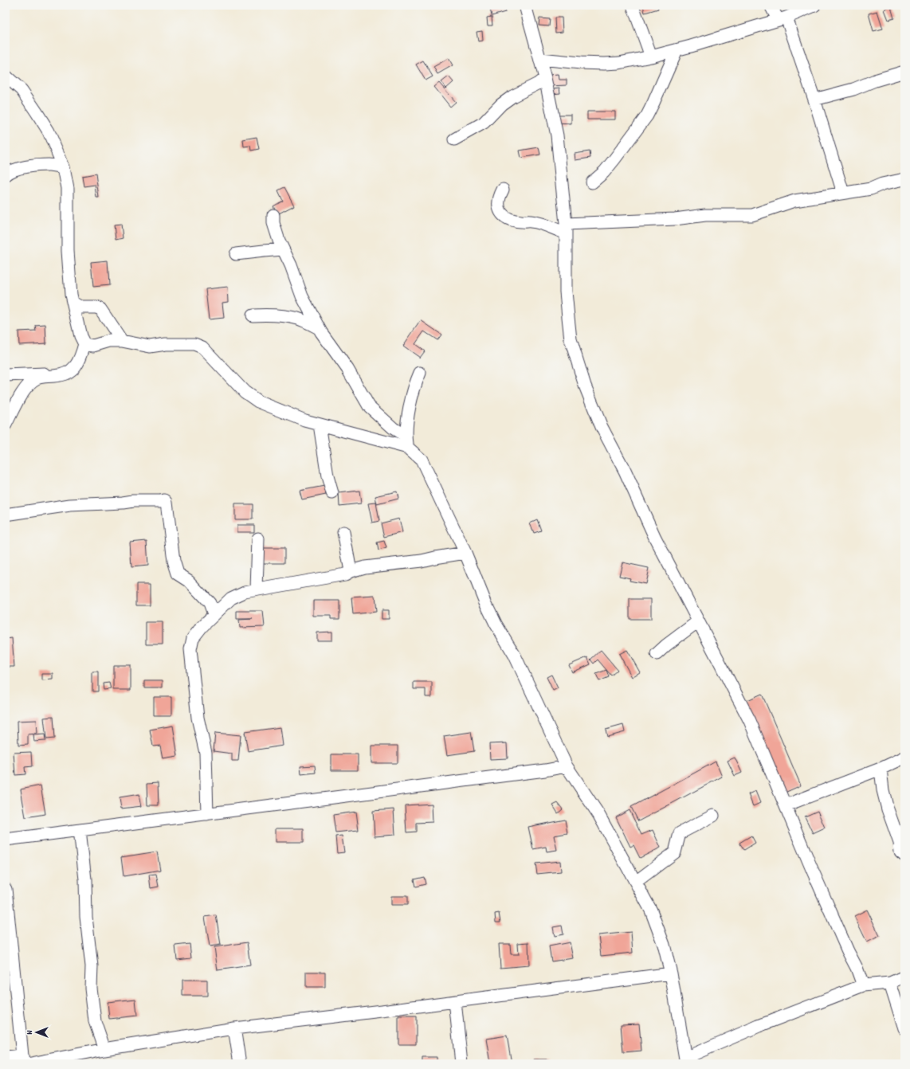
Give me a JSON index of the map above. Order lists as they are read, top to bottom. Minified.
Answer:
{"north":"left"}
